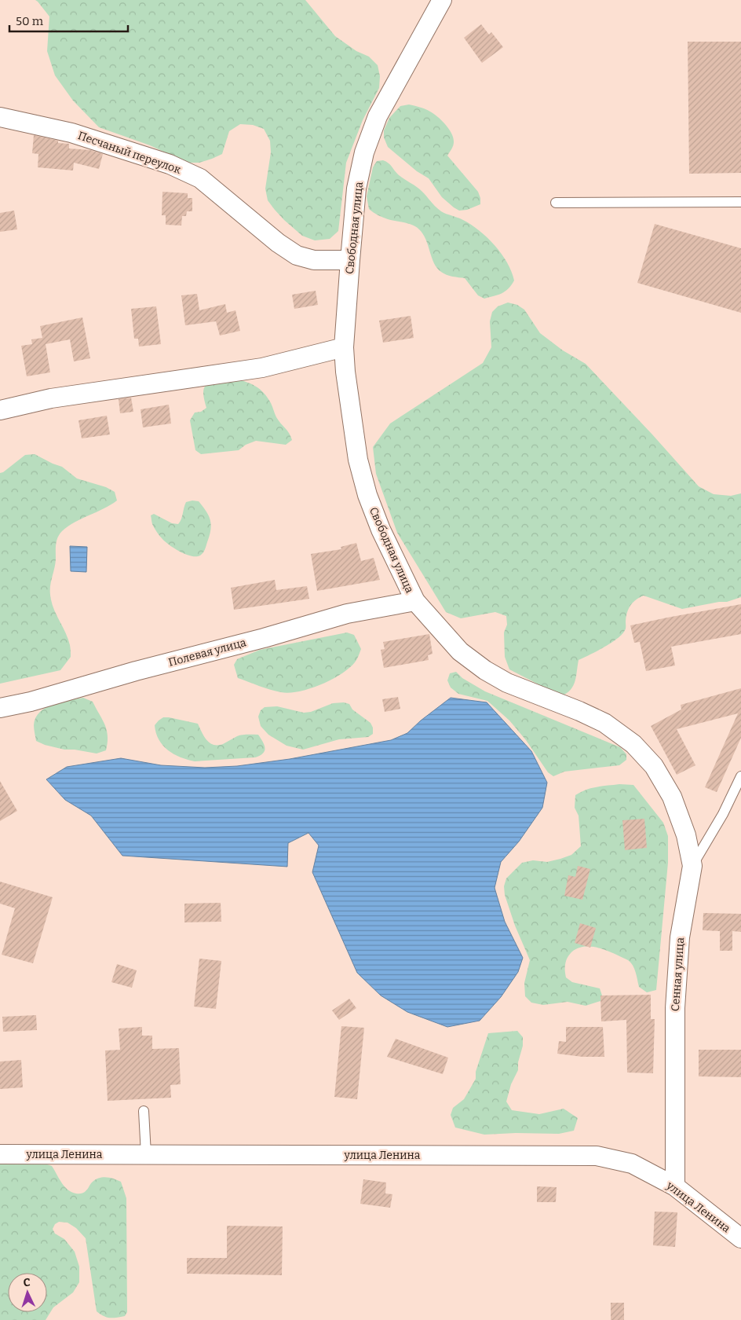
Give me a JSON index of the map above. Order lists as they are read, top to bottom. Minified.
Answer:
{"streets":{"street":["Песчаный переулок","Свободная улица","Полевая улица","Сенная улица","улица Ленина"]},"crossings":[["Песчаный переулок","Свободная улица"],["Свободная улица","Полевая улица"],["Свободная улица","Сенная улица"],["Сенная улица","улица Ленина"]],"scale_bar":"50 m","north":"top"}
